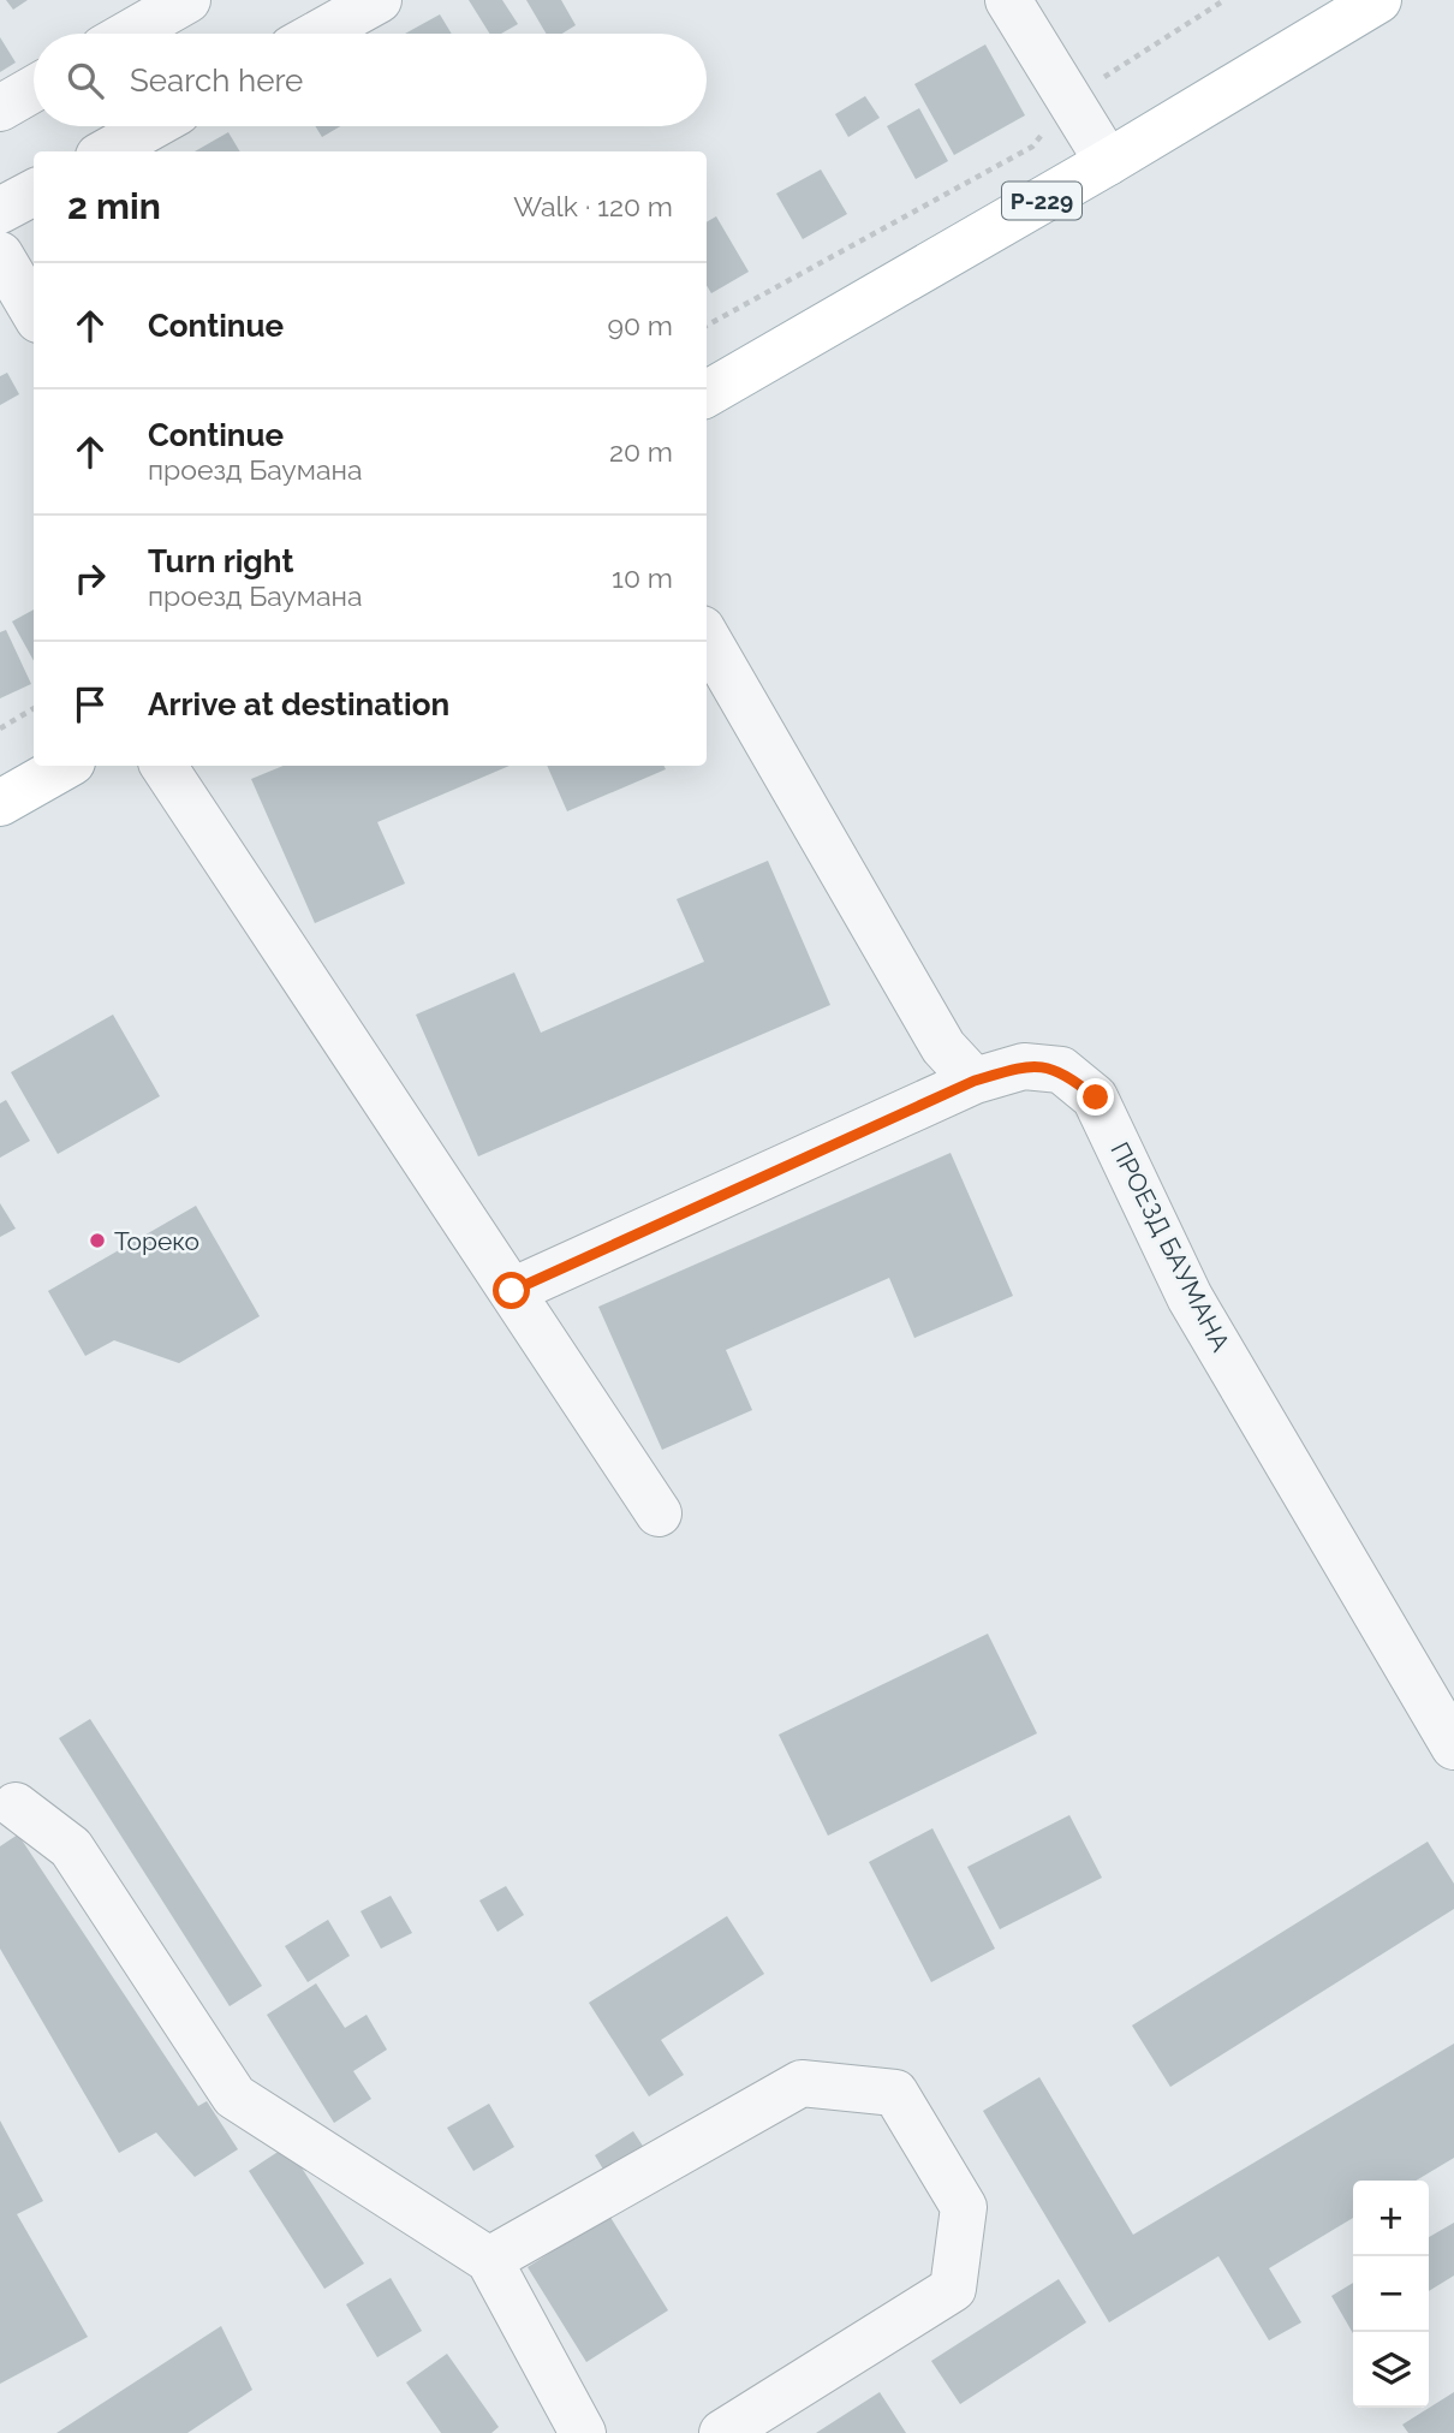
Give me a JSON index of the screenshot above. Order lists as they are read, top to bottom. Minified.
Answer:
{"streets":{"main road":["Р-229"],"street":["ПРОЕЗД БАУМАНА"]},"places":["Тореко"],"page":{"search":"Search here","heading":["2 min","Walk · 120 m"],"list":[["Continue","90 m"],["Continue","проезд Баумана","20 m"],["Turn right","проезд Баумана","10 m"],"Arrive at destination"],"map_buttons":["+","−"]}}
